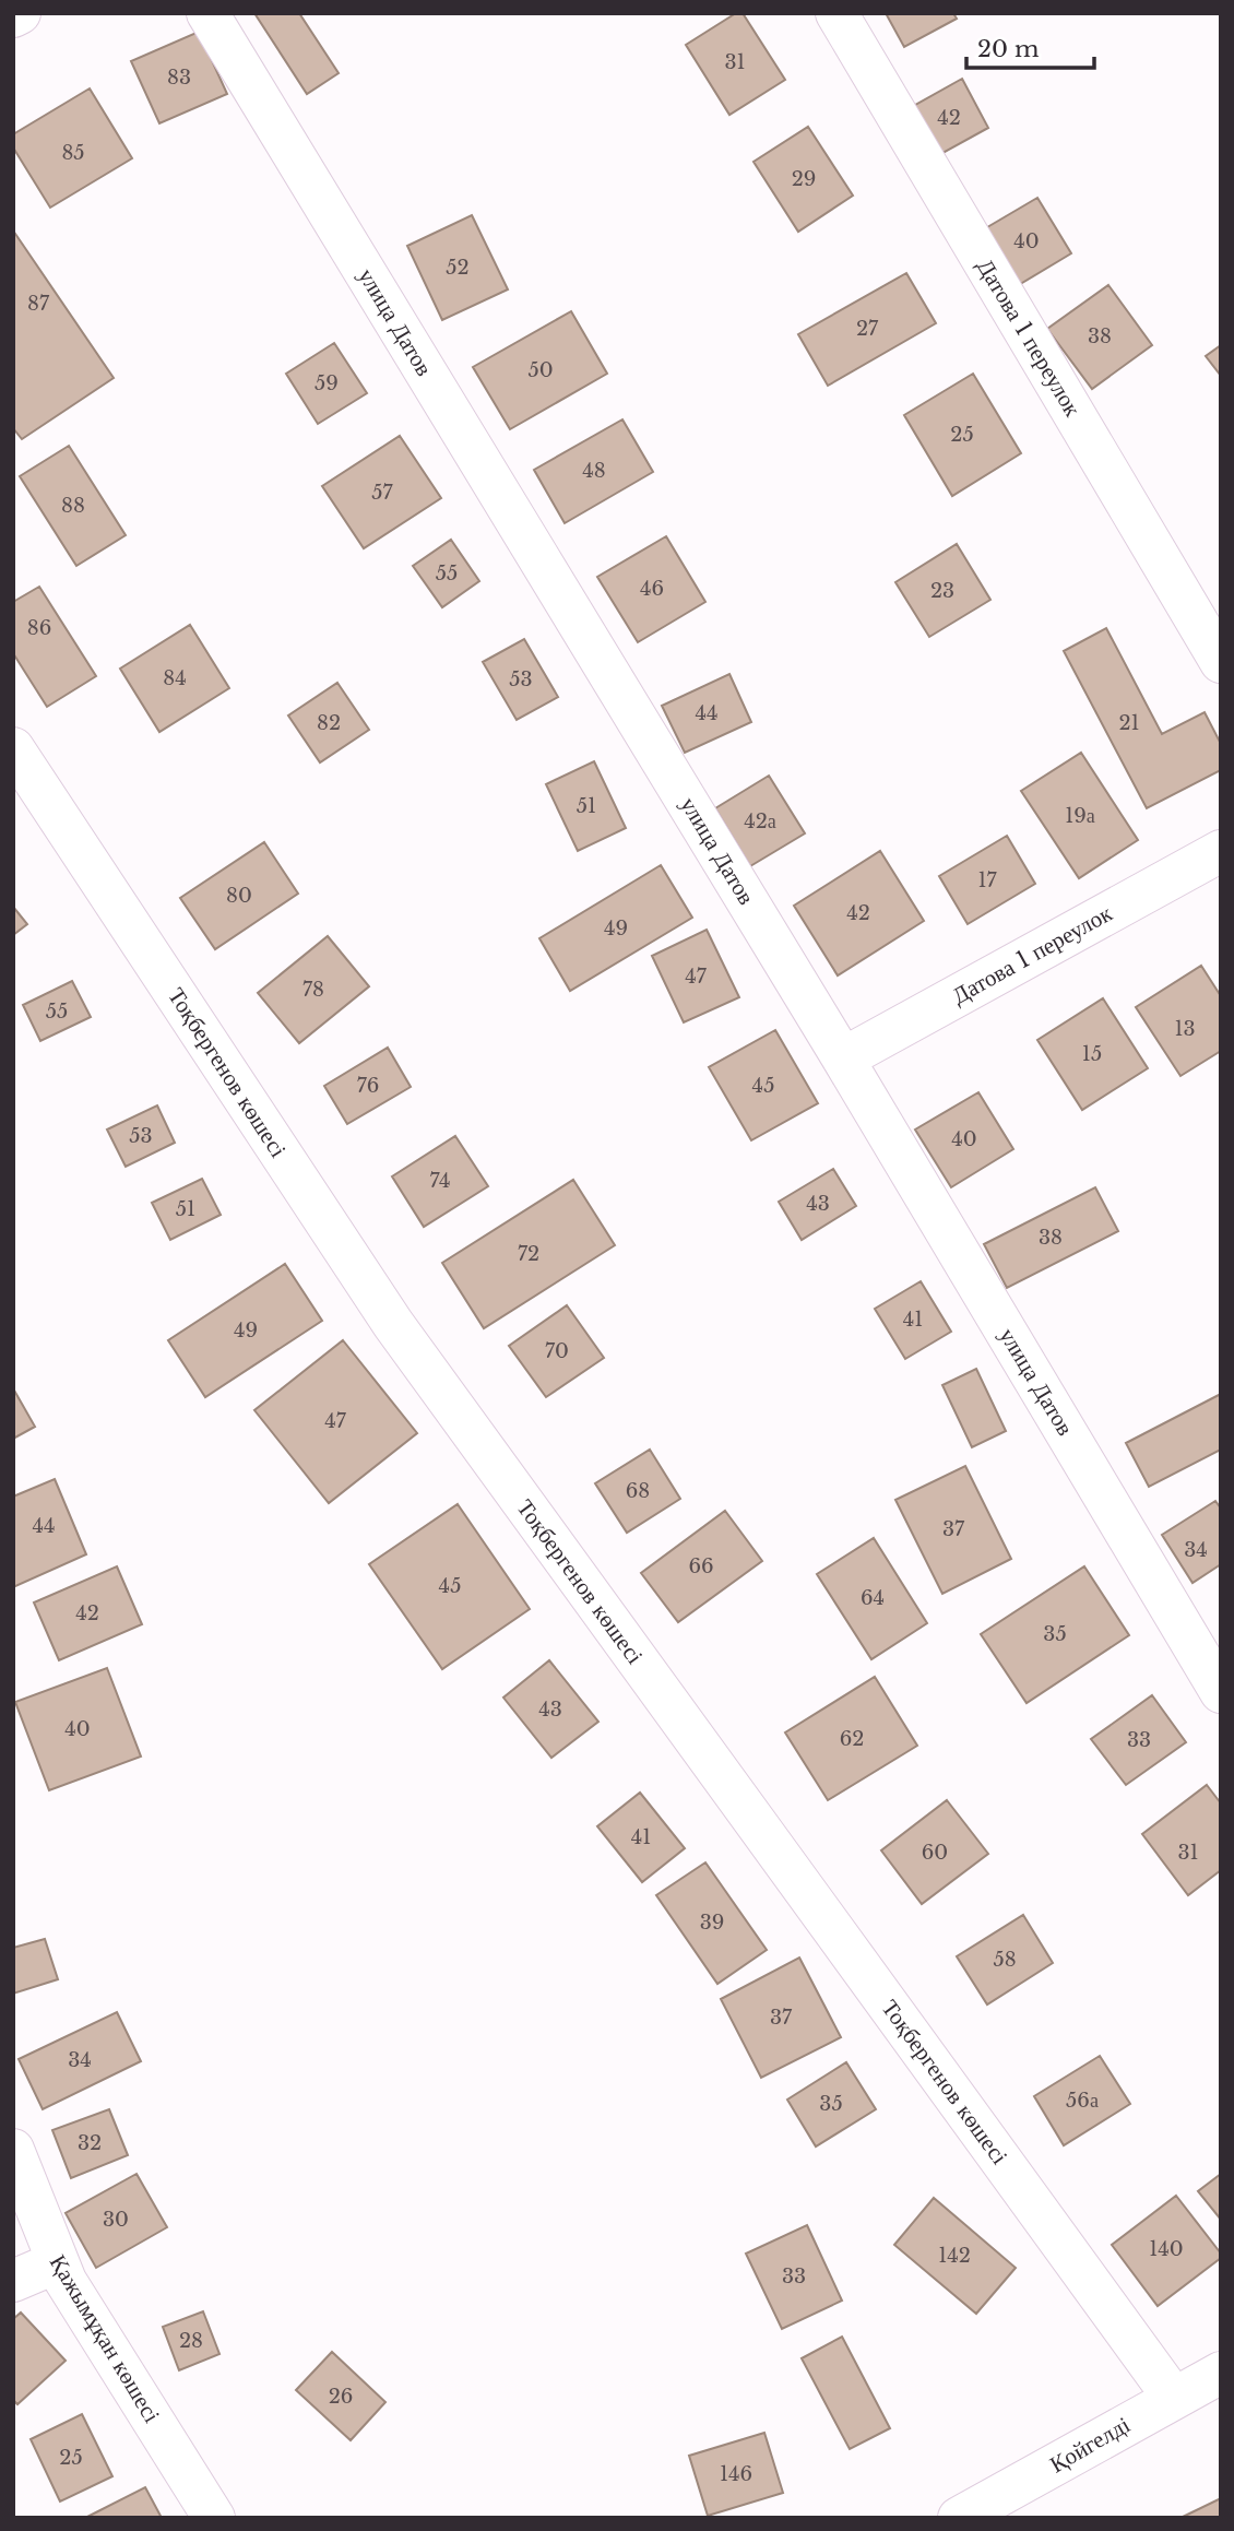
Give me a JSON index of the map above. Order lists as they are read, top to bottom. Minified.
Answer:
{"streets":{"street":["улица Датов","Датова 1 переулок","Тоқбергенов көшесі","Қажымұқан көшесі","Қойгелді"]},"crossings":[["улица Датов","Датова 1 переулок"],["Тоқбергенов көшесі","Қойгелді"]],"house_numbers":["31","83","42","85","29","40","52","87","27","38","50","59","25","48","57","88","55","46","23","86","84","53","44","82","21","51","19а","42а","17","80","42","49","47","78","55","13","15","76","45","53","40","74","43","51","38","72","41","49","70","47","68","44","37","34","66","45","64","42","35","43","40","62","33","41","60","31","39","58","37","34","56а","35","32","30","140","142","33","28","26","25","146"],"scale_bar":"20 m"}
